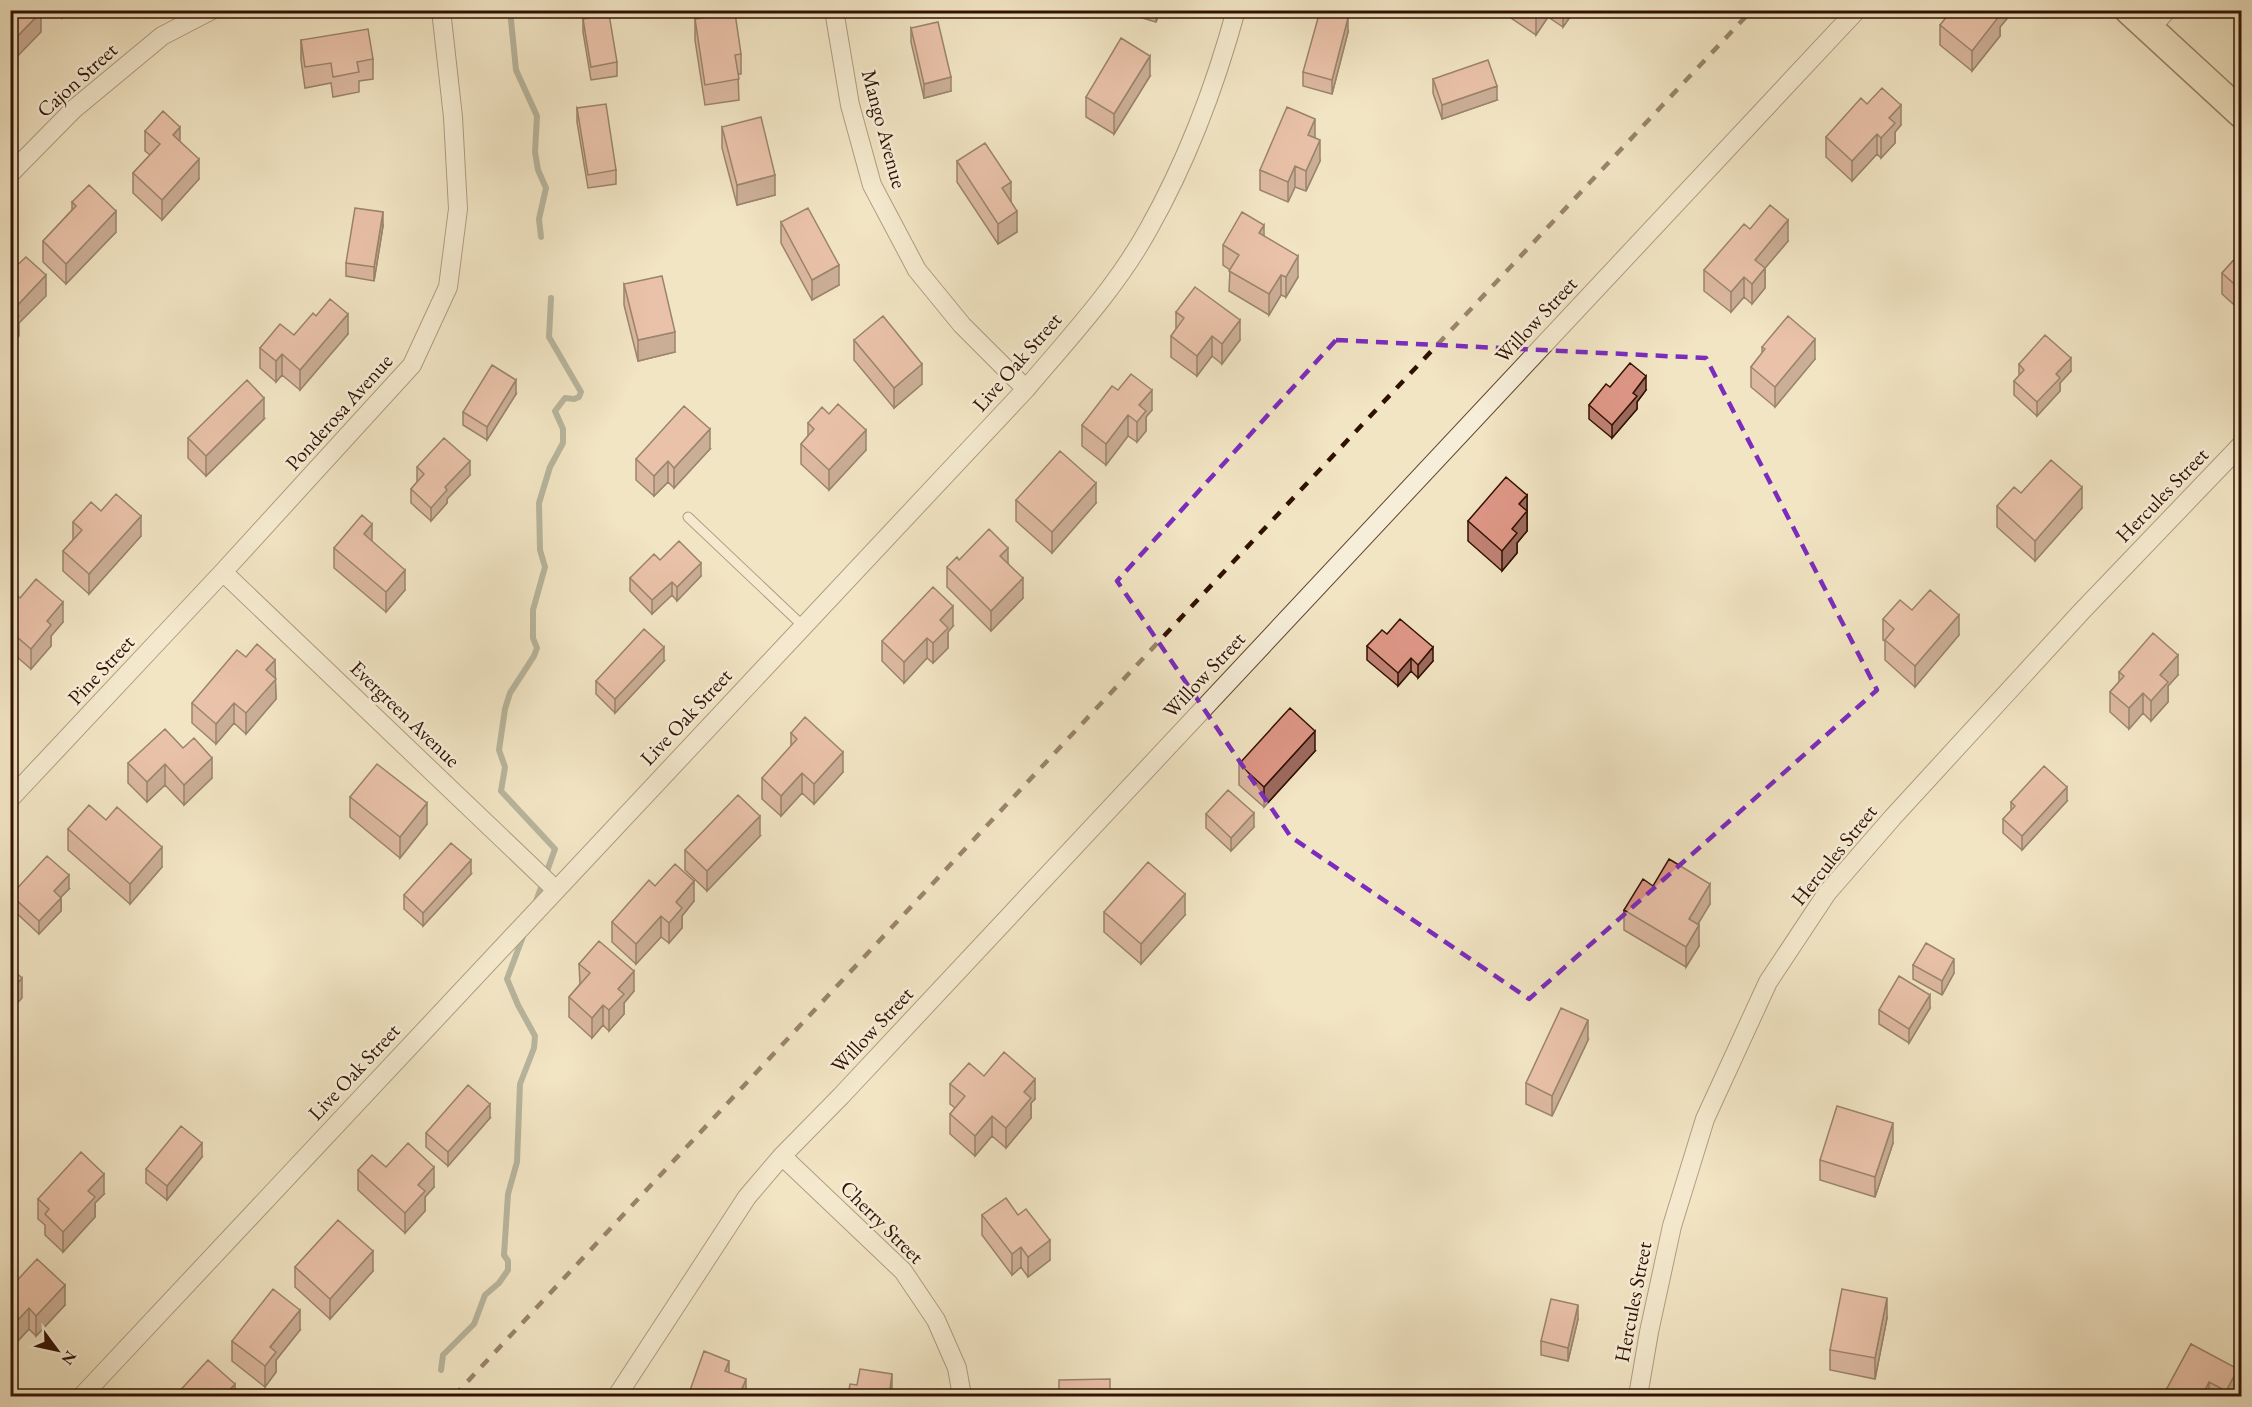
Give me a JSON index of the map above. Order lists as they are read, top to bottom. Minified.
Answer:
{"streets":{"street":["Cajon Street","Mango Avenue","Willow Street","Live Oak Street","Ponderosa Avenue","Hercules Street","Pine Street","Evergreen Avenue","Cherry Street"]},"crossings":[["Mango Avenue","Live Oak Street"],["Willow Street","Cherry Street"],["Live Oak Street","Evergreen Avenue"],["Ponderosa Avenue","Pine Street"],["Ponderosa Avenue","Evergreen Avenue"],["Pine Street","Evergreen Avenue"]],"north":"bottom right"}
